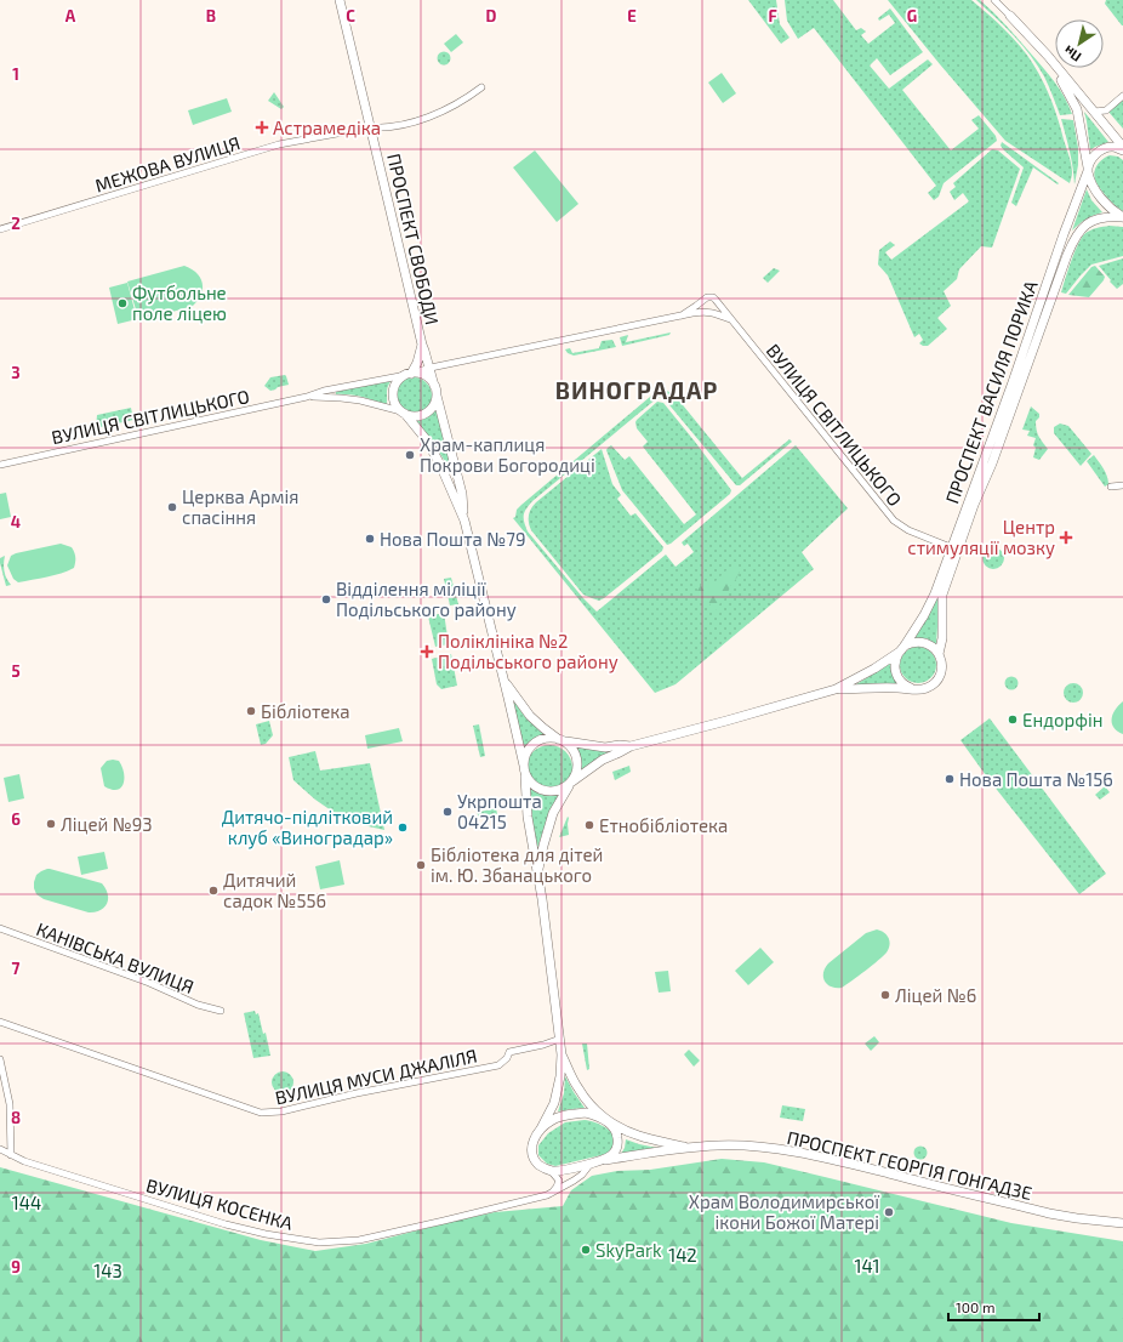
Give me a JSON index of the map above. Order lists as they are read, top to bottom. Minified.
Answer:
{"streets":{"street":["МЕЖОВА ВУЛИЦЯ","ПРОСПЕКТ СВОБОДИ","ПРОСПЕКТ ВАСИЛЯ ПОРИКА","ВУЛИЦЯ СВІТЛИЦЬКОГО","КАНІВСЬКА ВУЛИЦЯ","ВУЛИЦЯ МУСИ ДЖАЛІЛЯ","ПРОСПЕКТ ГЕОРГІЯ ГОНГАДЗЕ","ВУЛИЦЯ КОСЕНКА"]},"crossings":[["МЕЖОВА ВУЛИЦЯ","ПРОСПЕКТ СВОБОДИ"],["ПРОСПЕКТ СВОБОДИ","ПРОСПЕКТ ВАСИЛЯ ПОРИКА"],["ПРОСПЕКТ СВОБОДИ","ВУЛИЦЯ СВІТЛИЦЬКОГО"],["ПРОСПЕКТ ВАСИЛЯ ПОРИКА","ВУЛИЦЯ СВІТЛИЦЬКОГО"],["ПРОСПЕКТ ГЕОРГІЯ ГОНГАДЗЕ","ВУЛИЦЯ КОСЕНКА"]],"districts":["ВИНОГРАДАР"],"parks":["144","142","141","143"],"places":{"health":["Астрамедіка","Центр стимуляції мозку","Поліклініка №2 Подільського району"],"other":["Футбольне поле ліцею","Храм-каплиця Покрови Богородиці","Церква Армія спасіння","Нова Пошта №79","Відділення міліції Подільського району","Бібліотека","Ендорфін","Нова Пошта №156","Укрпошта 04215","Ліцей №93","Етнобібліотека","Дитячо-підлітковий клуб «Виноградар»","Бібліотека для дітей ім. Ю. Збанацького","Дитячий садок №556","Ліцей №6","Храм Володимирської ікони Божої Матері","SkyPark"]},"scale_bar":"100 m","north":"bottom left","grid":{"columns":["A","B","C","D","E","F","G"],"rows":["1","2","3","4","5","6","7","8","9"]}}
